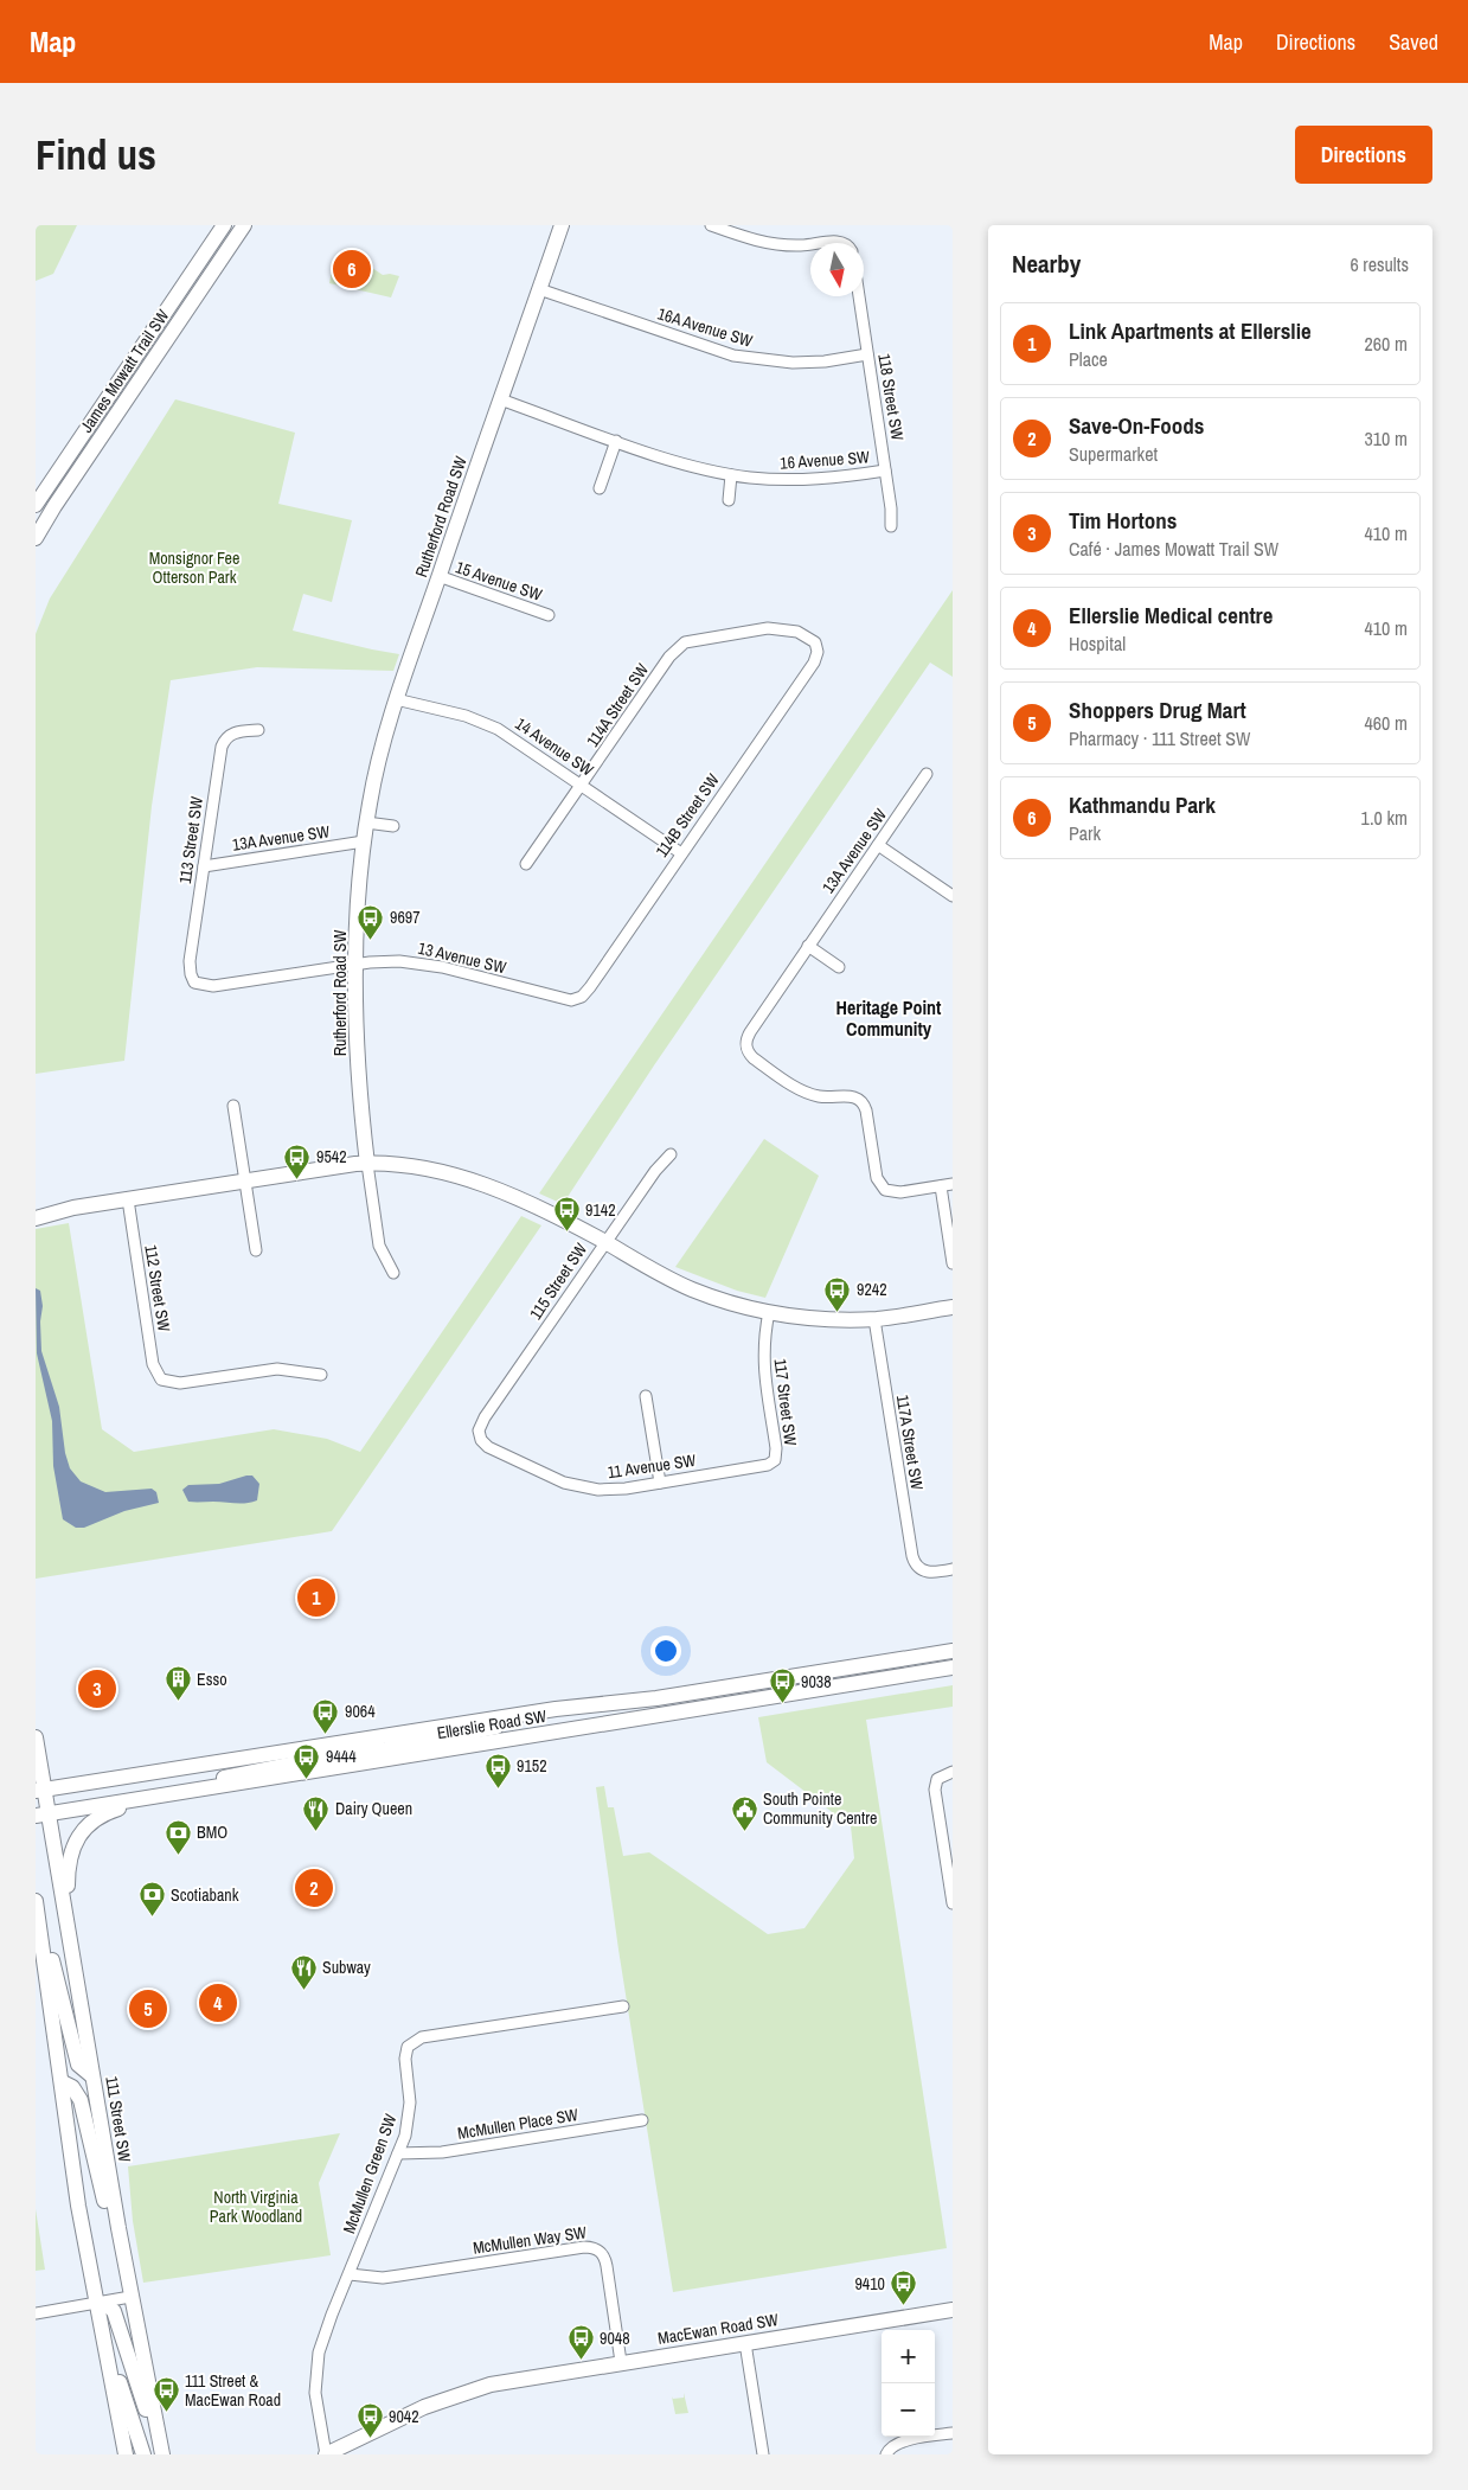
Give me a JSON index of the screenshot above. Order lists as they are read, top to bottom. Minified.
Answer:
{"streets":{"main road":["James Mowatt Trail SW","Rutherford Road SW","Ellerslie Road SW","111 Street SW","MacEwan Road SW"],"street":["16A Avenue SW","118 Street SW","16 Avenue SW","15 Avenue SW","114A Street SW","14 Avenue SW","114B Street SW","13A Avenue SW","113 Street SW","13 Avenue SW","115 Street SW","112 Street SW","117 Street SW","117A Street SW","11 Avenue SW","McMullen Place SW","McMullen Green SW","McMullen Way SW"]},"crossings":[["16A Avenue SW","118 Street SW"],["16A Avenue SW","Rutherford Road SW"],["118 Street SW","16 Avenue SW"],["16 Avenue SW","Rutherford Road SW"],["Rutherford Road SW","15 Avenue SW"],["Rutherford Road SW","14 Avenue SW"],["Rutherford Road SW","13A Avenue SW"],["Rutherford Road SW","13 Avenue SW"],["114A Street SW","14 Avenue SW"],["114A Street SW","114B Street SW"],["14 Avenue SW","114B Street SW"],["114B Street SW","13 Avenue SW"],["13A Avenue SW","113 Street SW"],["113 Street SW","13 Avenue SW"],["115 Street SW","11 Avenue SW"],["117 Street SW","11 Avenue SW"],["Ellerslie Road SW","111 Street SW"],["McMullen Place SW","McMullen Green SW"],["McMullen Green SW","McMullen Way SW"],["McMullen Green SW","MacEwan Road SW"],["McMullen Way SW","MacEwan Road SW"]],"districts":["Heritage Point Community"],"parks":["Monsignor Fee Otterson Park","North Virginia Park Woodland"],"places":{"bus stop":["9697","9542","9142","9242","9038","9064","9444","9152","9410","9048","111 Street & MacEwan Road","9042"],"building":["Esso"],"restaurant":["Dairy Queen","Subway"],"public building":["South Pointe Community Centre"],"bank":["BMO","Scotiabank"]},"north":"bottom","page":{"header":"Map","nav":["Map","Directions","Saved"],"buttons":"Directions","title":"Find us","heading":["Nearby","6 results"],"pins":["6","1","3","2","4","5"],"list":[{"mark":"1","name":"Link Apartments at Ellerslie","note":"Place","value":"260 m"},{"mark":"2","name":"Save-On-Foods","note":"Supermarket","value":"310 m"},{"mark":"3","name":"Tim Hortons","note":"Café · James Mowatt Trail SW","value":"410 m"},{"mark":"4","name":"Ellerslie Medical centre","note":"Hospital","value":"410 m"},{"mark":"5","name":"Shoppers Drug Mart","note":"Pharmacy · 111 Street SW","value":"460 m"},{"mark":"6","name":"Kathmandu Park","note":"Park","value":"1.0 km"}],"map_buttons":["+","−"]}}
